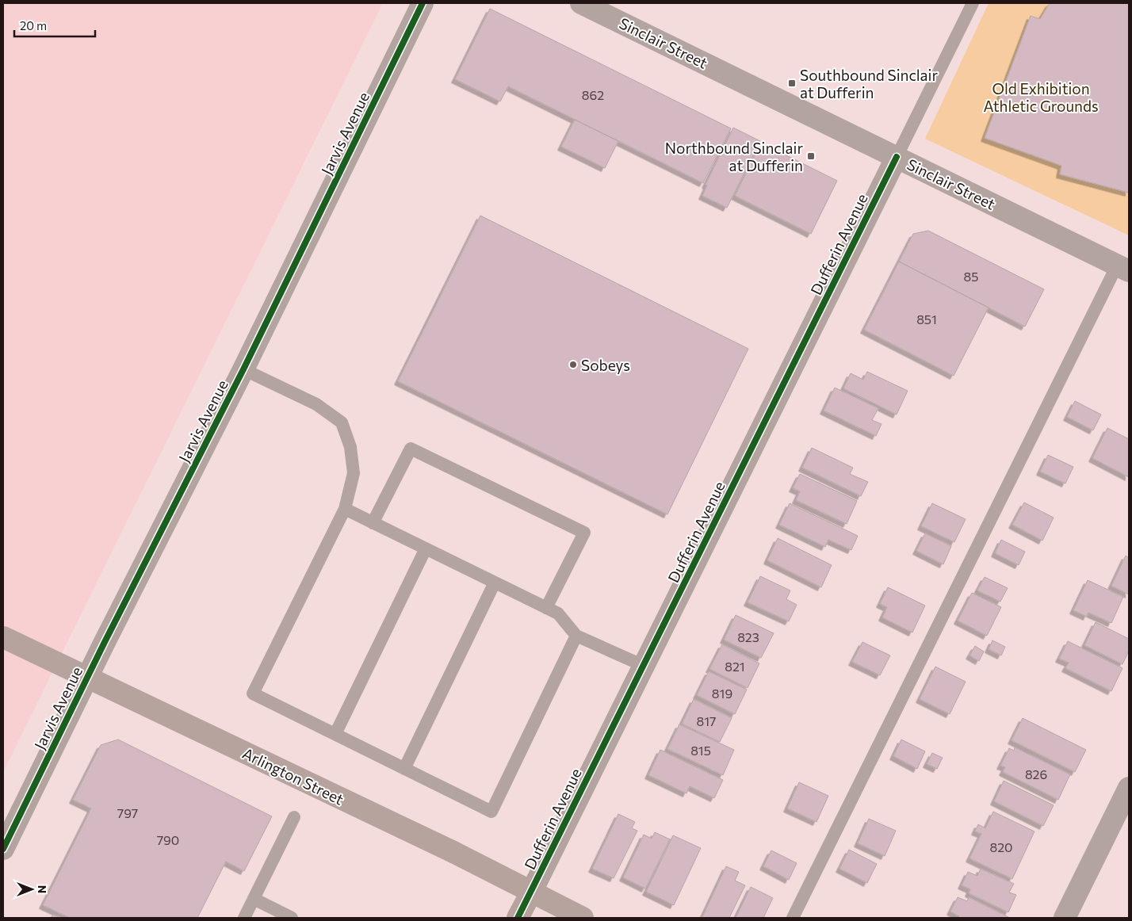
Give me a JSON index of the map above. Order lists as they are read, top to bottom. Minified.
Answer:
{"streets":{"main road":["Dufferin Avenue","Arlington Street"],"street":["Sinclair Street","Jarvis Avenue"]},"crossings":[["Sinclair Street","Dufferin Avenue"],["Dufferin Avenue","Arlington Street"]],"parks":["Old Exhibition Athletic Grounds"],"places":{"transit":["Southbound Sinclair at Dufferin","Northbound Sinclair at Dufferin"],"other":["Sobeys"]},"house_numbers":["862","85","851","823","821","819","817","815","826","797","790","820"],"scale_bar":"20 m","north":"right"}
